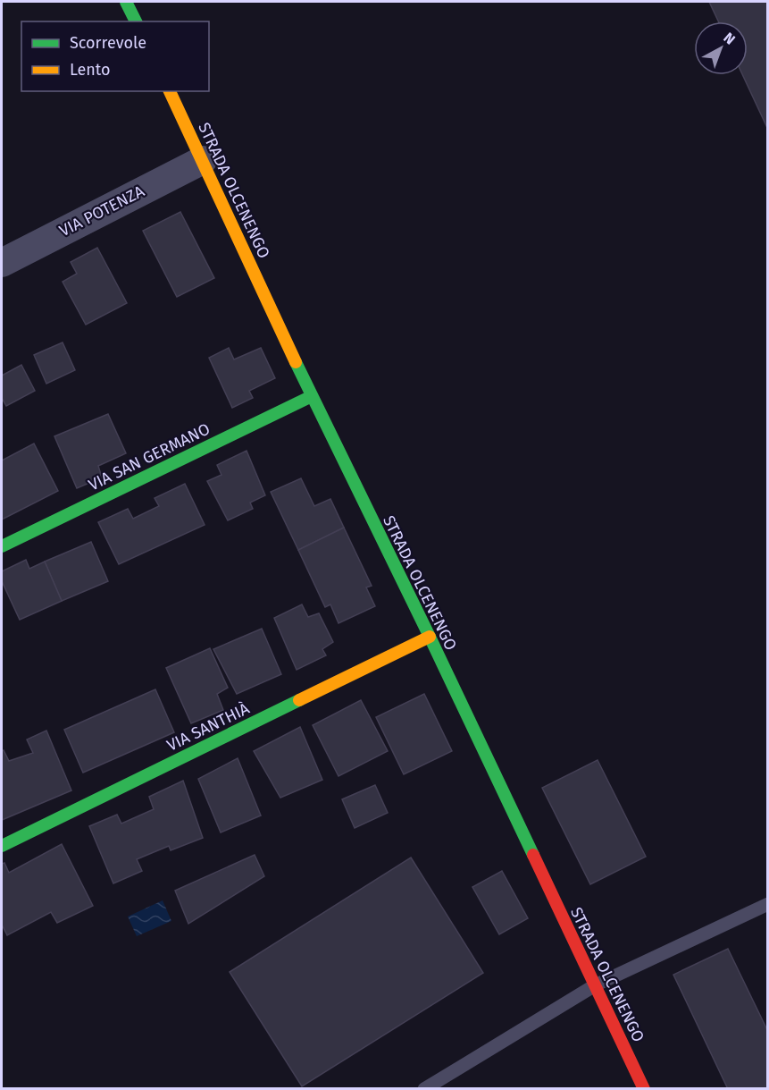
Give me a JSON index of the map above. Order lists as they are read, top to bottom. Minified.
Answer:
{"streets":{"street":["STRADA OLCENENGO","VIA POTENZA","VIA SAN GERMANO","VIA SANTHIÀ"]},"crossings":[["STRADA OLCENENGO","VIA POTENZA"],["STRADA OLCENENGO","VIA SAN GERMANO"],["STRADA OLCENENGO","VIA SANTHIÀ"]],"legend":["Scorrevole","Lento"],"north":"top right"}
